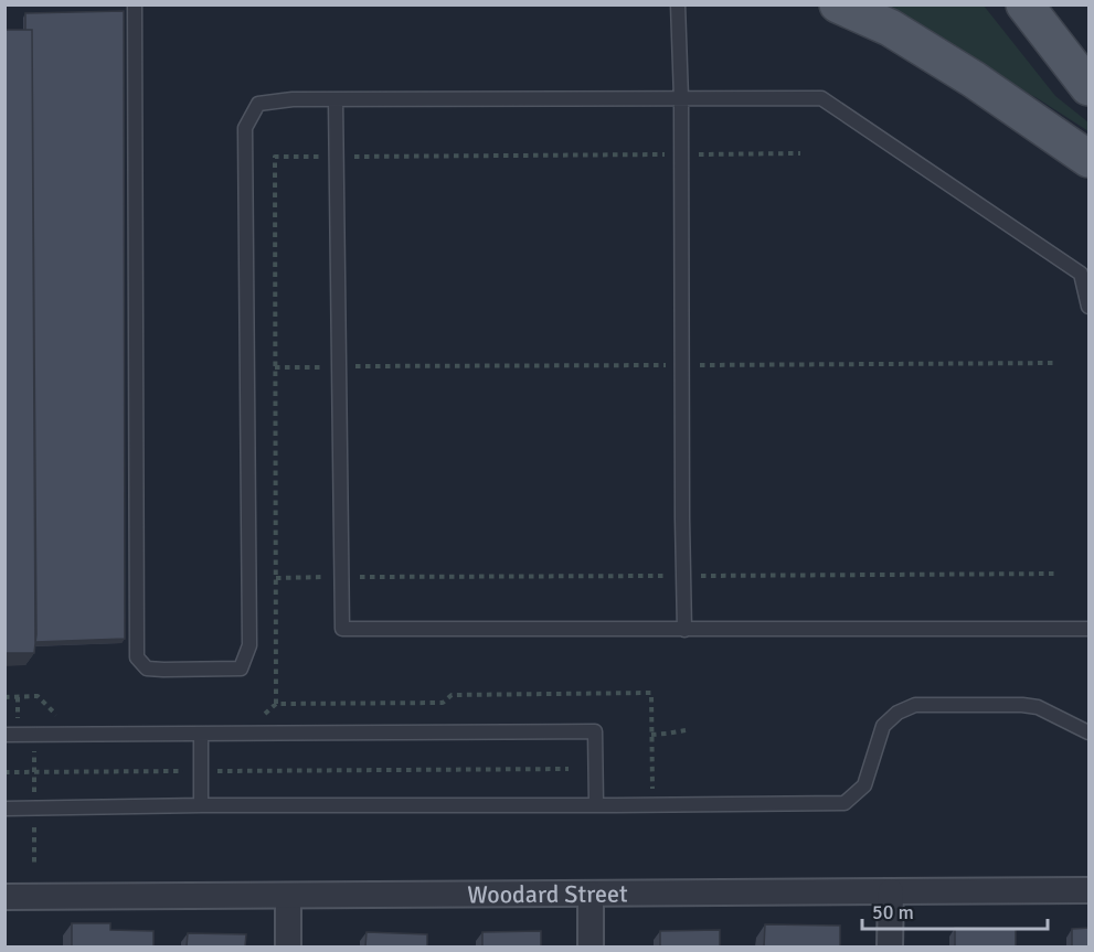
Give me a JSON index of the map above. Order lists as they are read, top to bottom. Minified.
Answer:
{"streets":{"street":["Woodard Street"]},"scale_bar":"50 m"}
